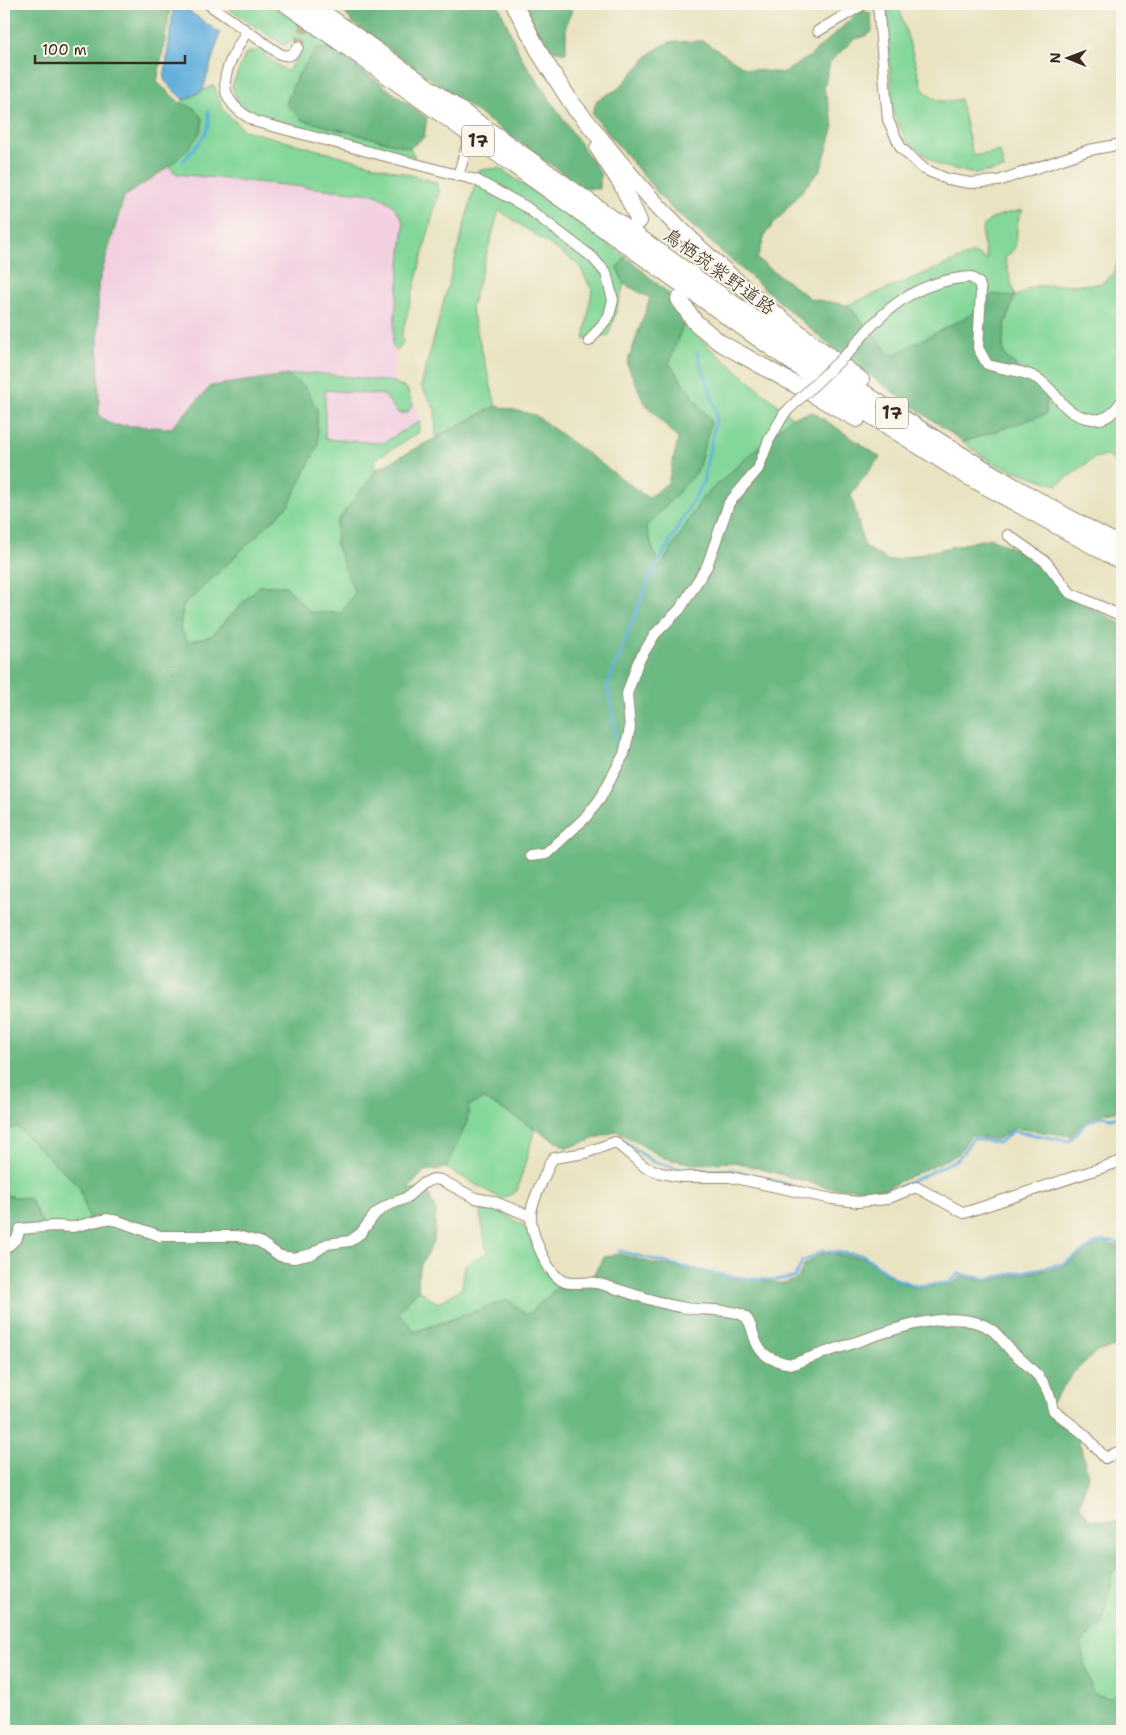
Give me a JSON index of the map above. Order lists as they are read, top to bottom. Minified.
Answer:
{"streets":{"main road":["17","鳥栖筑紫野道路"]},"crossings":[["17","鳥栖筑紫野道路"]],"scale_bar":"100 m","north":"left"}
